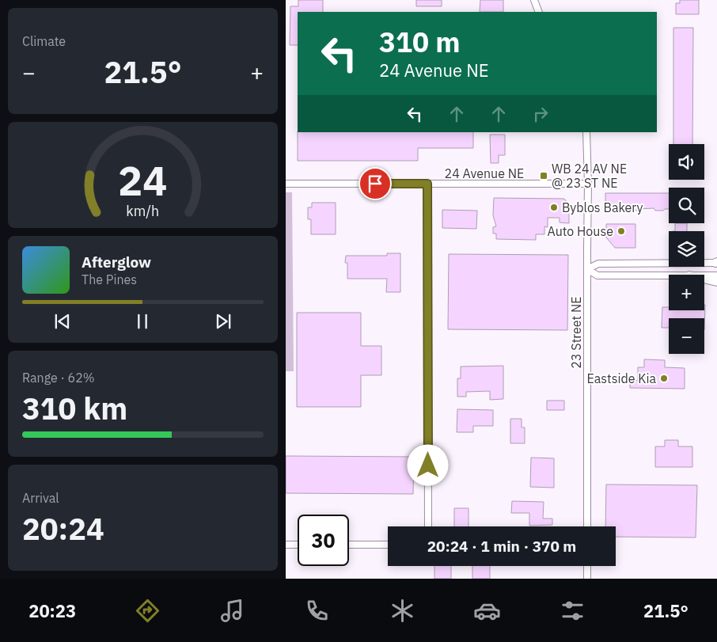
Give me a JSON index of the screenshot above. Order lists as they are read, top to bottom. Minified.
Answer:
{"streets":{"street":["24 Avenue NE","23 Street NE"]},"crossings":[["24 Avenue NE","23 Street NE"]],"places":{"transit":["WB 24 AV NE @ 23 ST NE"],"other":["Byblos Bakery","Auto House","Eastside Kia"]},"page":{"tile":["Climate",["Range · 62%","310 km"],["Arrival","20:24"]],"turn":["310 m","24 Avenue NE"],"heat":["−","21.5°","+"],"map_buttons":["+","−"],"song":["Afterglow","The Pines"],"limit":"30","trip":"20:24 · 1 min · 370 m","tabs":["20:23","21.5°"],"gauge":["24","km/h"]}}
